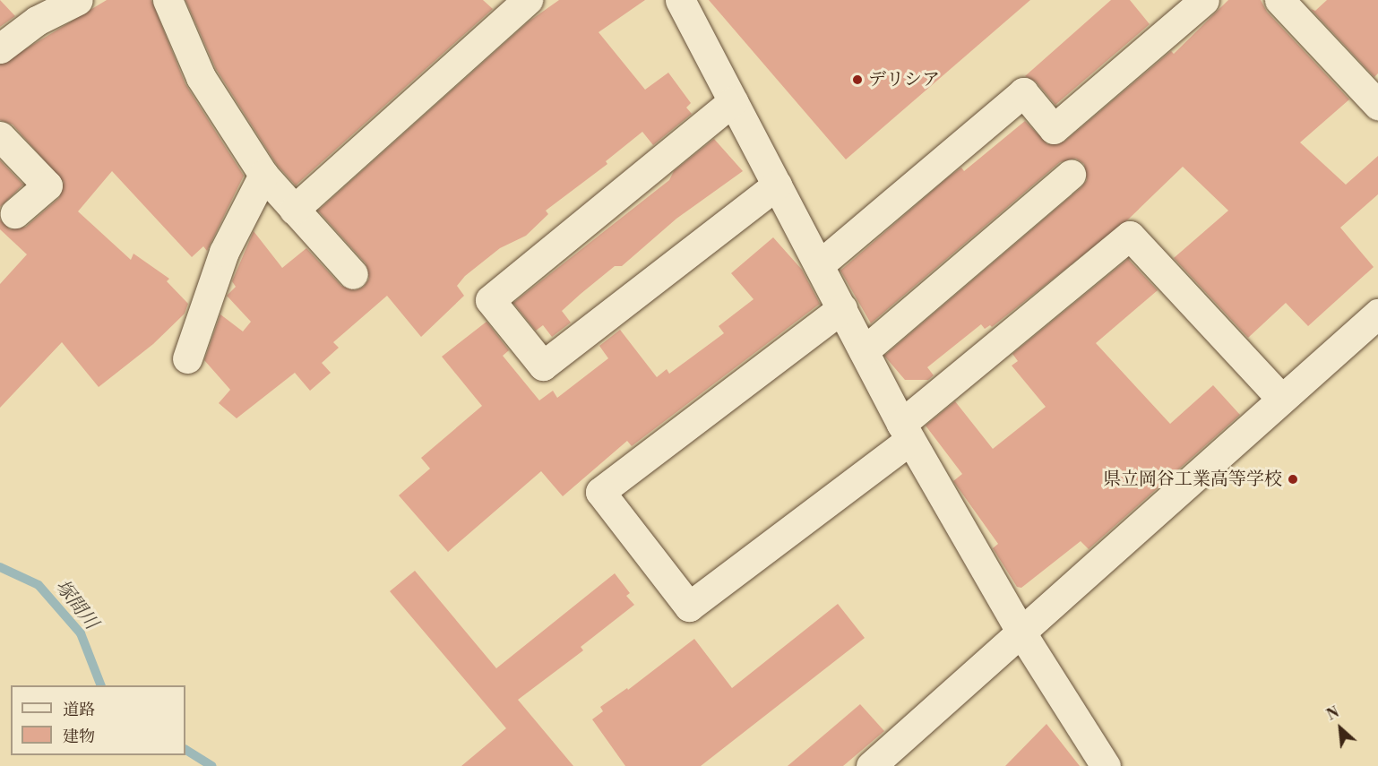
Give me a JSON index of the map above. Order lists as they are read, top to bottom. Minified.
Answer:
{"water":["塚間川"],"places":["デリシア","県立岡谷工業高等学校"],"legend":["道路","建物"],"north":"top left"}
